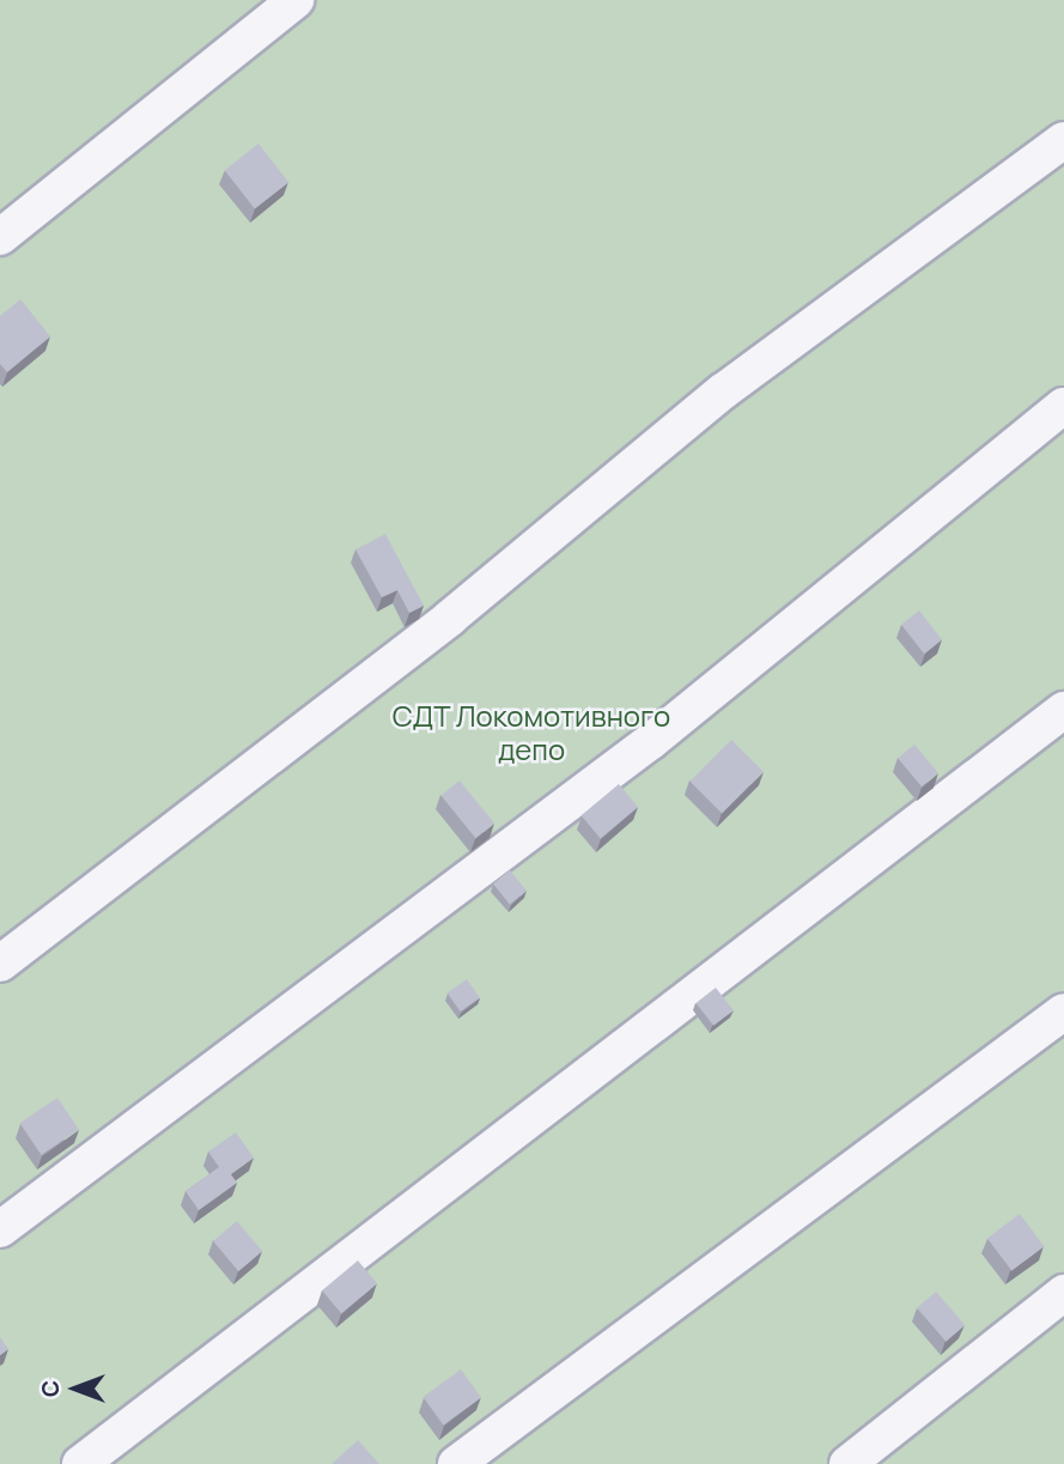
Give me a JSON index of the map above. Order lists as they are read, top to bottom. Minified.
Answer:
{"parks":["СДТ Локомотивного депо"],"north":"left"}
